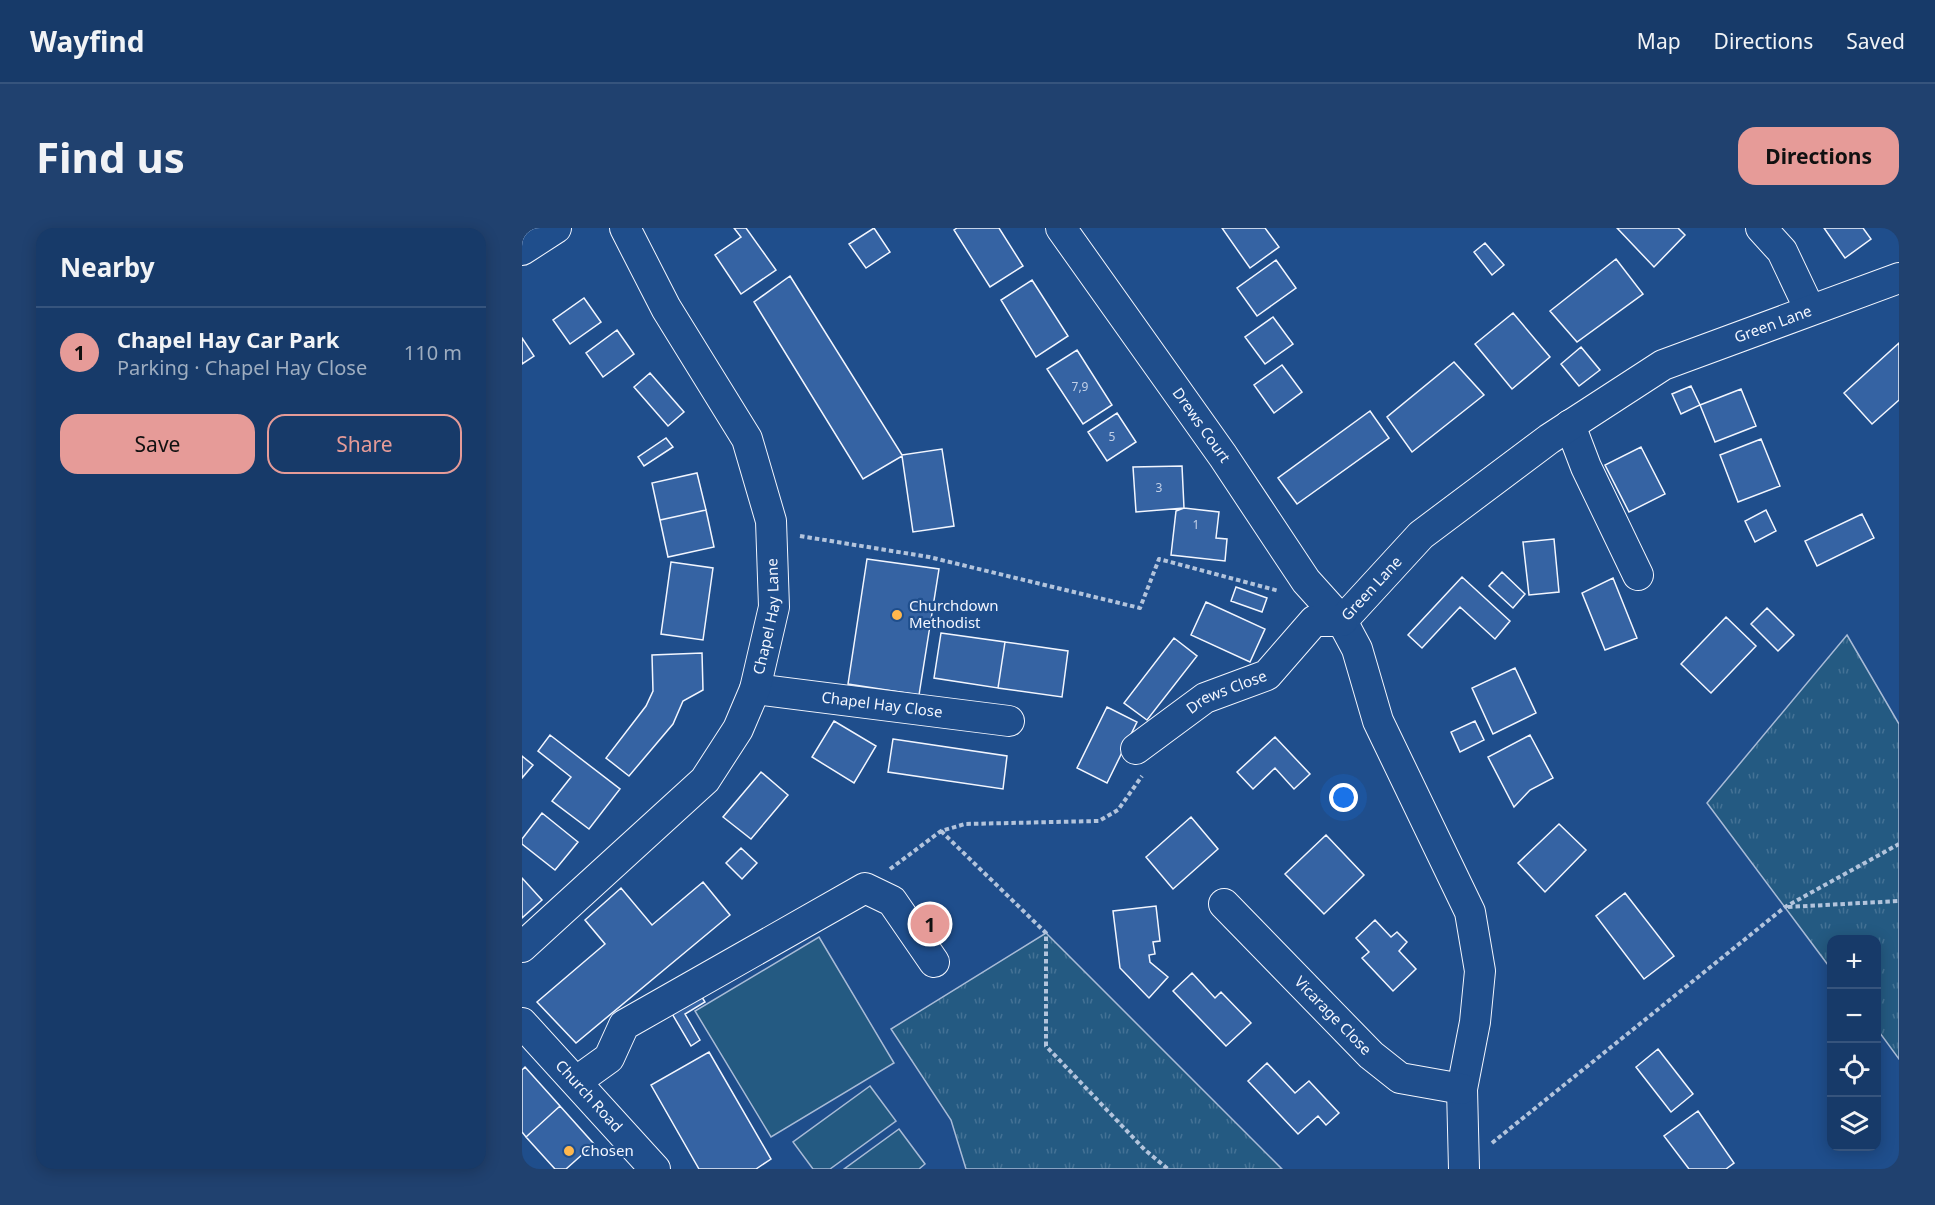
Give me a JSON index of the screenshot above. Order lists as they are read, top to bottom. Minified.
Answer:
{"streets":{"street":["Green Lane","Drews Court","Chapel Hay Lane","Drews Close","Chapel Hay Close","Vicarage Close","Church Road"]},"crossings":[["Green Lane","Drews Court"],["Green Lane","Drews Close"],["Green Lane","Vicarage Close"],["Drews Court","Drews Close"],["Chapel Hay Lane","Chapel Hay Close"]],"places":["Churchdown Methodist","Chosen"],"house_numbers":["7,9","5","3","1"],"page":{"header":"Wayfind","nav":["Map","Directions","Saved"],"buttons":["Directions",["Save","Share"]],"title":"Find us","heading":"Nearby","list":[{"mark":"1","name":"Chapel Hay Car Park","note":"Parking · Chapel Hay Close","value":"110 m"}],"pins":"1","map_buttons":["+","−"]}}
